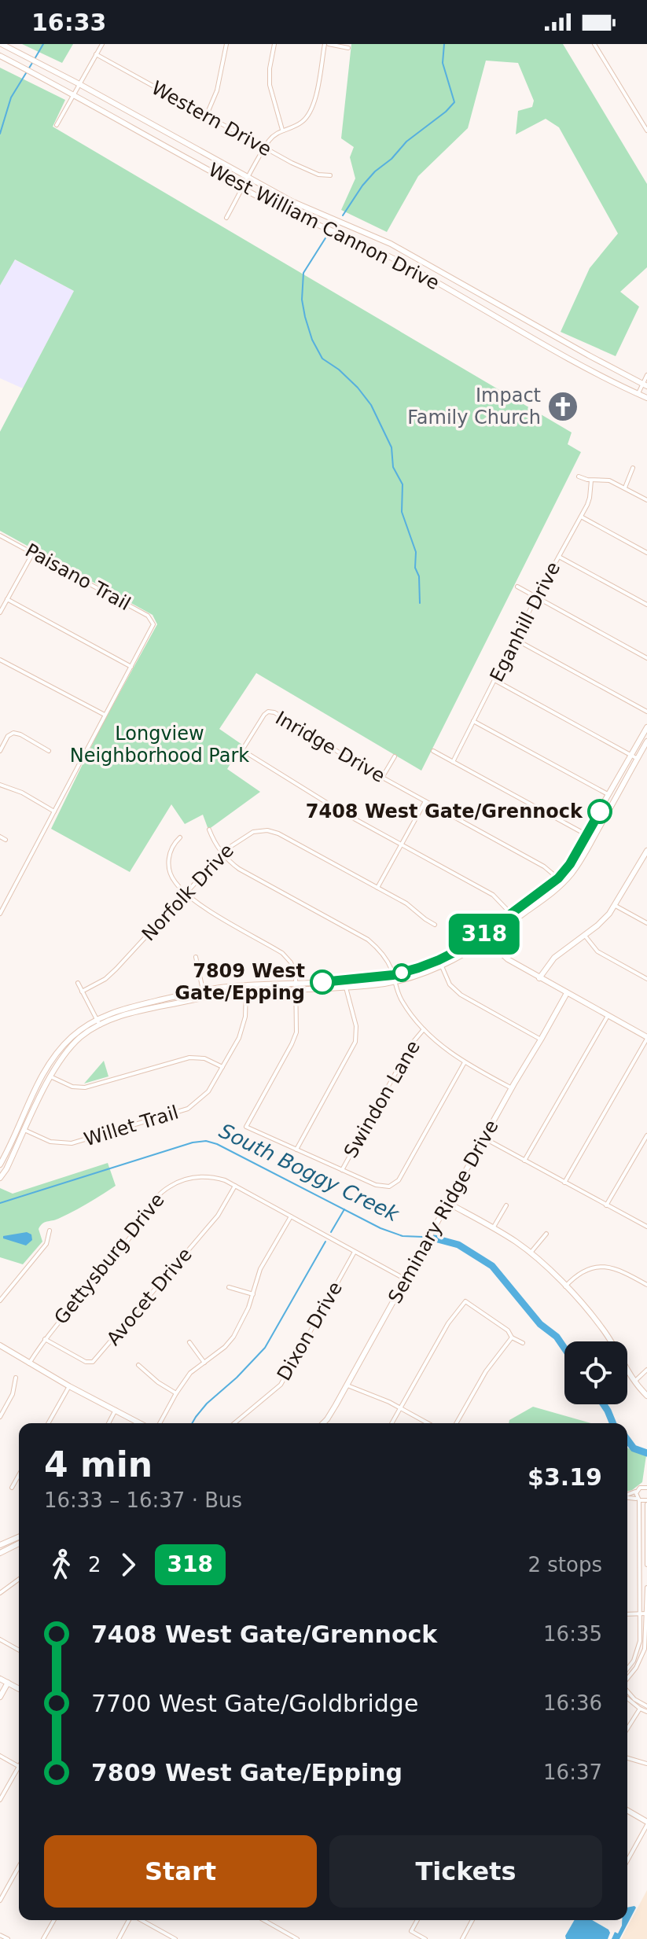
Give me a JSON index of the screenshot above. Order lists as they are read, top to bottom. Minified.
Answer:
{"streets":{"main road":["West William Cannon Drive","Seminary Ridge Drive"],"street":["Western Drive","Paisano Trail","Eganhill Drive","Inridge Drive","Norfolk Drive","Swindon Lane","Willet Trail","Gettysburg Drive","Avocet Drive","Dixon Drive"]},"crossings":[["Seminary Ridge Drive","Gettysburg Drive"],["Gettysburg Drive","Avocet Drive"],["Gettysburg Drive","Dixon Drive"]],"water":["South Boggy Creek"],"parks":["Longview Neighborhood Park"],"places":{"church":["Impact Family Church"],"other":["7408 West Gate/Grennock","7809 West Gate/Epping"]},"lines":["bus line 318"],"page":{"status":"16:33","on_map":"318","heading":["4 min","16:33 – 16:37 · Bus","$3.19"],"legs":["2","318","2 stops"],"list":[{"name":"7408 West Gate/Grennock","value":"16:35"},{"name":"7700 West Gate/Goldbridge","value":"16:36"},{"name":"7809 West Gate/Epping","value":"16:37"}],"buttons":["Start","Tickets"]}}
